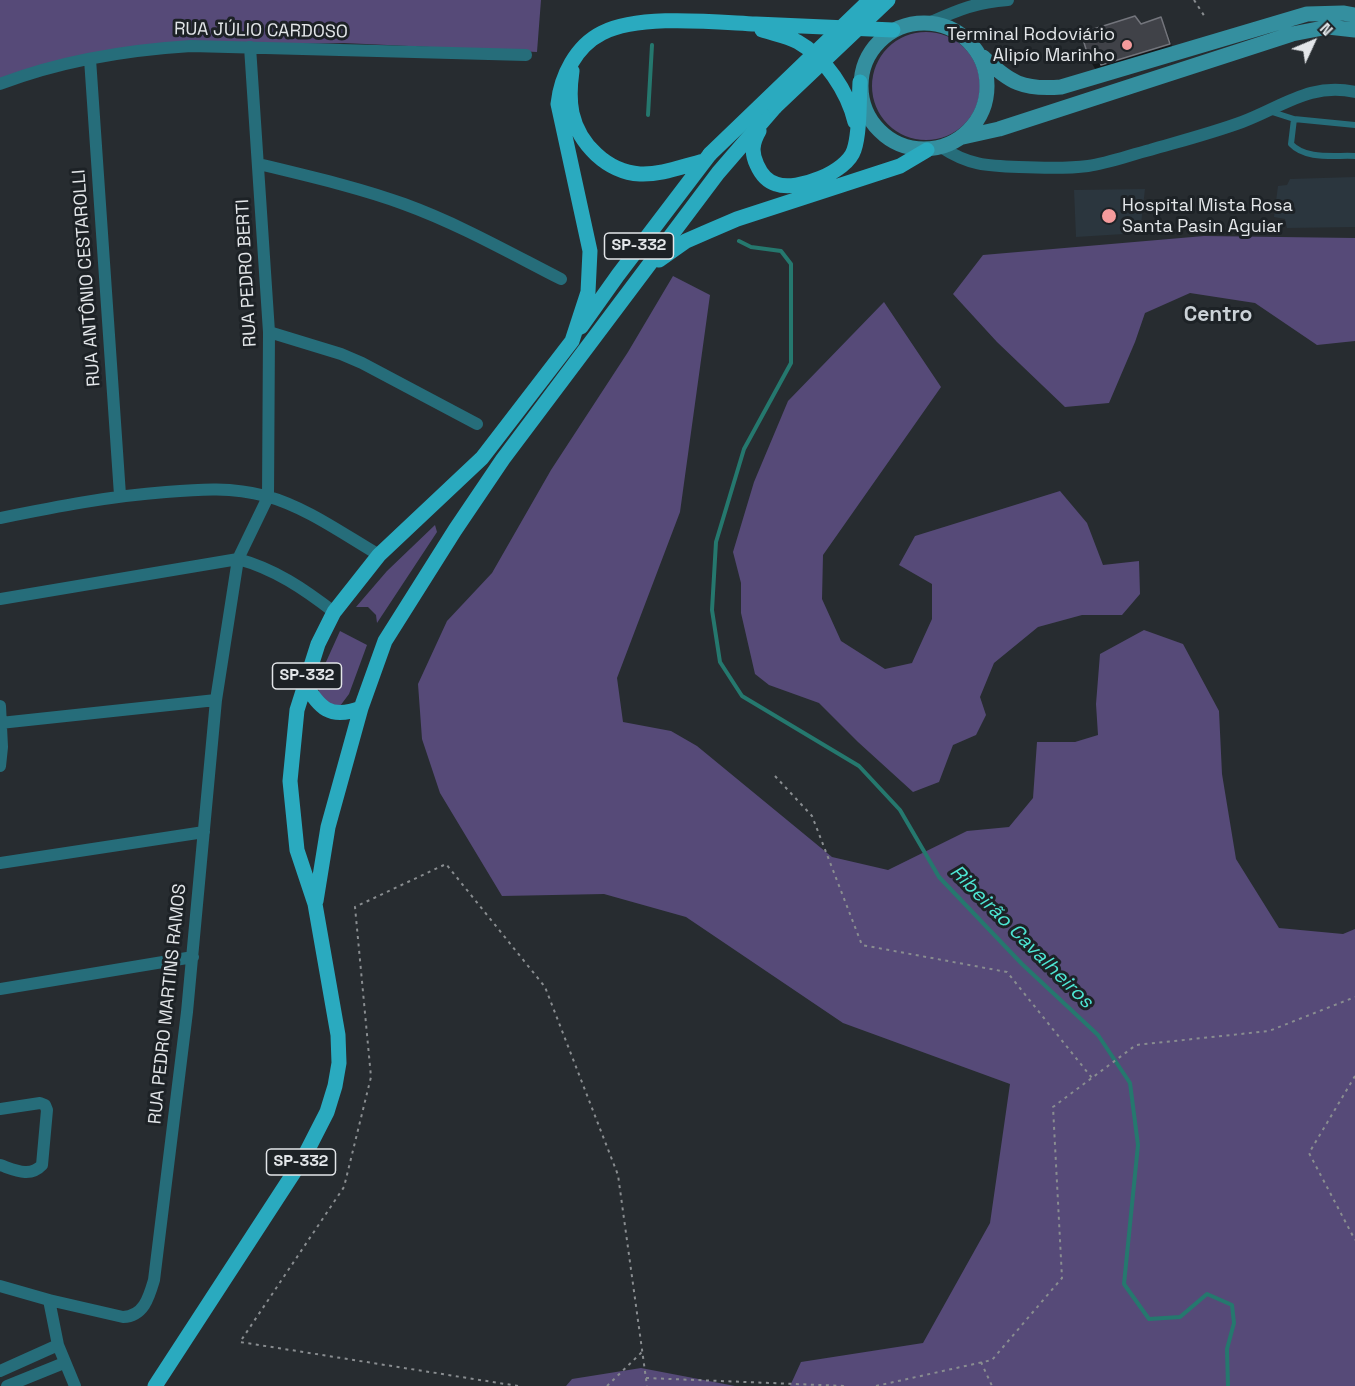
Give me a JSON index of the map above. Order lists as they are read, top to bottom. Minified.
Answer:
{"streets":{"main road":["SP-332"],"street":["RUA JÚLIO CARDOSO","RUA PEDRO BERTI","RUA ANTÔNIO CESTAROLLI","RUA PEDRO MARTINS RAMOS"]},"crossings":[["RUA JÚLIO CARDOSO","RUA PEDRO BERTI"],["RUA JÚLIO CARDOSO","RUA ANTÔNIO CESTAROLLI"],["RUA PEDRO BERTI","RUA PEDRO MARTINS RAMOS"]],"districts":["Centro"],"water":["Ribeirão Cavalheiros"],"places":["Terminal Rodoviário Alipío Marinho","Hospital Mista Rosa Santa Pasin Aguiar"],"north":"top right"}
